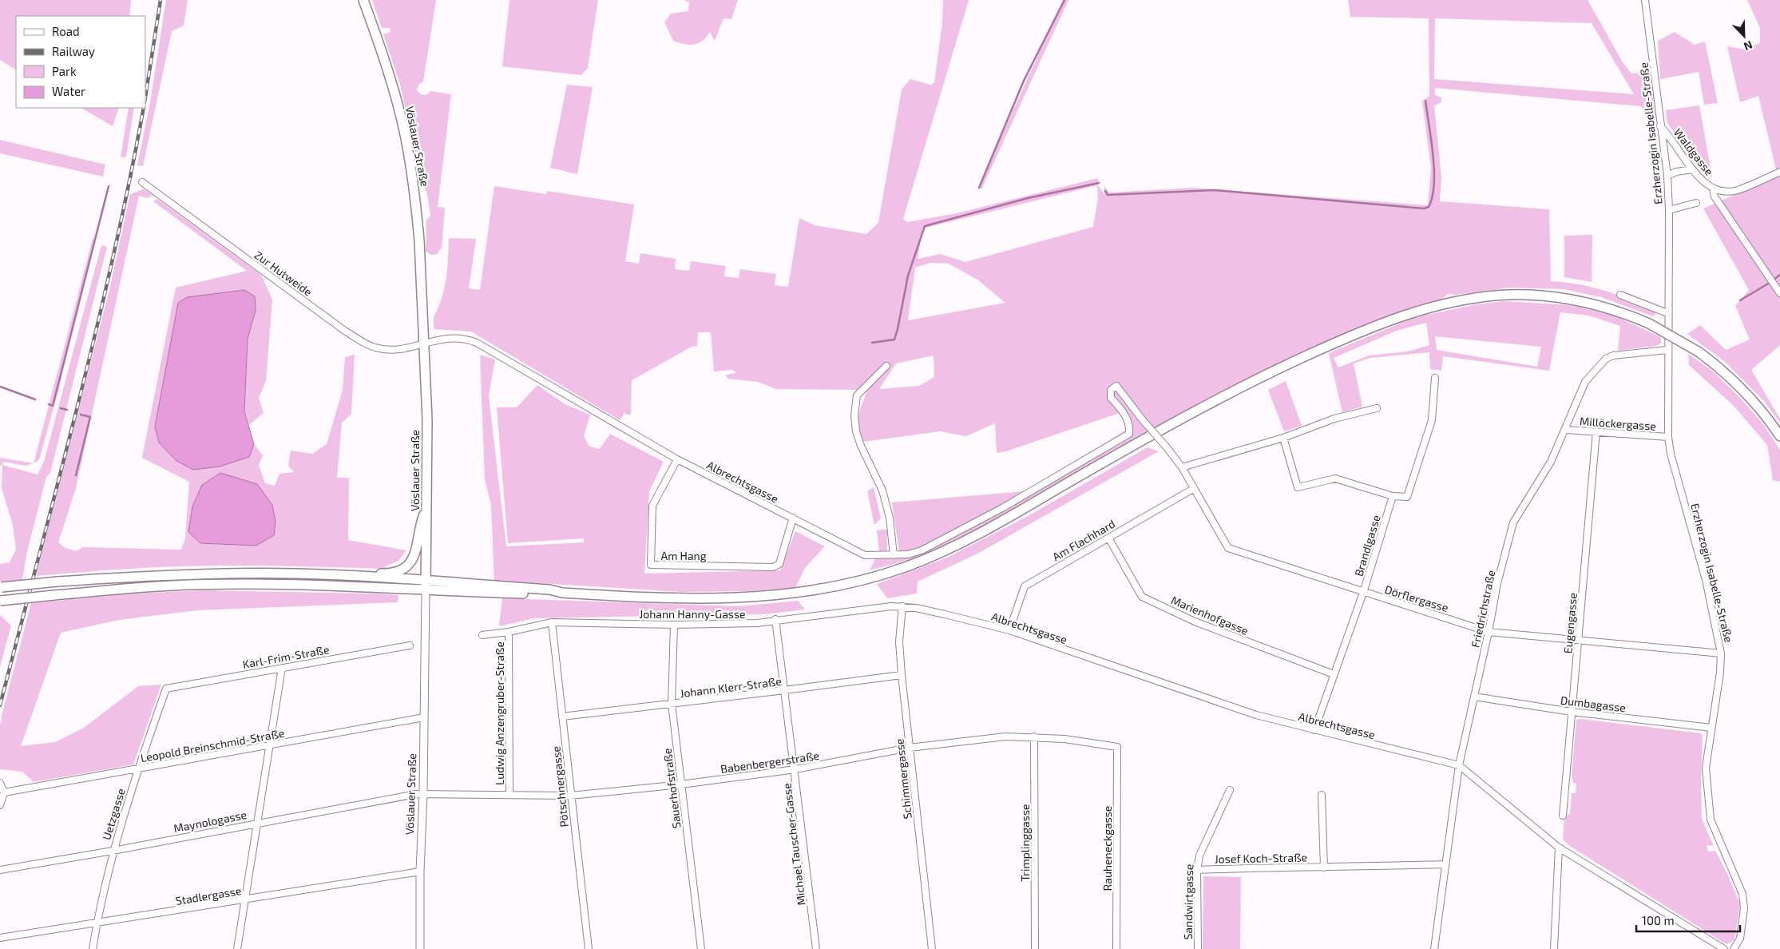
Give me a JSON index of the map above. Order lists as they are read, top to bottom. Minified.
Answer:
{"streets":{"main road":["Vöslauer Straße"],"street":["Erzherzogin Isabelle-Straße","Waldgasse","Zur Hutweide","Millöckergasse","Albrechtsgasse","Am Flachhard","Brandlgasse","Am Hang","Dörflergasse","Friedrichstraße","Johann Hanny-Gasse","Marienhofgasse","Eugengasse","Karl-Frim-Straße","Johann Klerr-Straße","Dumbagasse","Ludwig Anzengruber-Straße","Leopold Breinschmid-Straße","Babenbergerstraße","Schimmergasse","Pötschnergasse","Sauerhofstraße","Uetzgasse","Maynologasse","Trimplinggasse","Michael Tauscher-Gasse","Rauheneckgasse","Josef Koch-Straße","Stadlergasse","Sandwirtgasse"]},"crossings":[["Erzherzogin Isabelle-Straße","Waldgasse"],["Erzherzogin Isabelle-Straße","Millöckergasse"],["Erzherzogin Isabelle-Straße","Dörflergasse"],["Erzherzogin Isabelle-Straße","Friedrichstraße"],["Erzherzogin Isabelle-Straße","Dumbagasse"],["Vöslauer Straße","Zur Hutweide"],["Vöslauer Straße","Albrechtsgasse"],["Vöslauer Straße","Leopold Breinschmid-Straße"],["Vöslauer Straße","Babenbergerstraße"],["Vöslauer Straße","Maynologasse"],["Vöslauer Straße","Stadlergasse"],["Zur Hutweide","Albrechtsgasse"],["Millöckergasse","Friedrichstraße"],["Millöckergasse","Eugengasse"],["Albrechtsgasse","Am Flachhard"],["Albrechtsgasse","Brandlgasse"],["Albrechtsgasse","Am Hang"],["Albrechtsgasse","Dörflergasse"],["Albrechtsgasse","Friedrichstraße"],["Albrechtsgasse","Johann Hanny-Gasse"],["Albrechtsgasse","Schimmergasse"],["Am Flachhard","Dörflergasse"],["Am Flachhard","Marienhofgasse"],["Brandlgasse","Dörflergasse"],["Brandlgasse","Marienhofgasse"],["Dörflergasse","Friedrichstraße"],["Dörflergasse","Eugengasse"],["Friedrichstraße","Dumbagasse"],["Friedrichstraße","Josef Koch-Straße"],["Johann Hanny-Gasse","Ludwig Anzengruber-Straße"],["Johann Hanny-Gasse","Schimmergasse"],["Johann Hanny-Gasse","Pötschnergasse"],["Johann Hanny-Gasse","Sauerhofstraße"],["Johann Hanny-Gasse","Michael Tauscher-Gasse"],["Eugengasse","Dumbagasse"],["Karl-Frim-Straße","Uetzgasse"],["Johann Klerr-Straße","Schimmergasse"],["Johann Klerr-Straße","Pötschnergasse"],["Johann Klerr-Straße","Sauerhofstraße"],["Johann Klerr-Straße","Michael Tauscher-Gasse"],["Ludwig Anzengruber-Straße","Babenbergerstraße"],["Leopold Breinschmid-Straße","Uetzgasse"],["Babenbergerstraße","Schimmergasse"],["Babenbergerstraße","Pötschnergasse"],["Babenbergerstraße","Sauerhofstraße"],["Babenbergerstraße","Maynologasse"],["Babenbergerstraße","Trimplinggasse"],["Babenbergerstraße","Michael Tauscher-Gasse"],["Babenbergerstraße","Rauheneckgasse"],["Uetzgasse","Maynologasse"],["Uetzgasse","Stadlergasse"],["Josef Koch-Straße","Sandwirtgasse"]],"legend":["Road","Railway","Park","Water"],"scale_bar":"100 m","north":"bottom right"}
